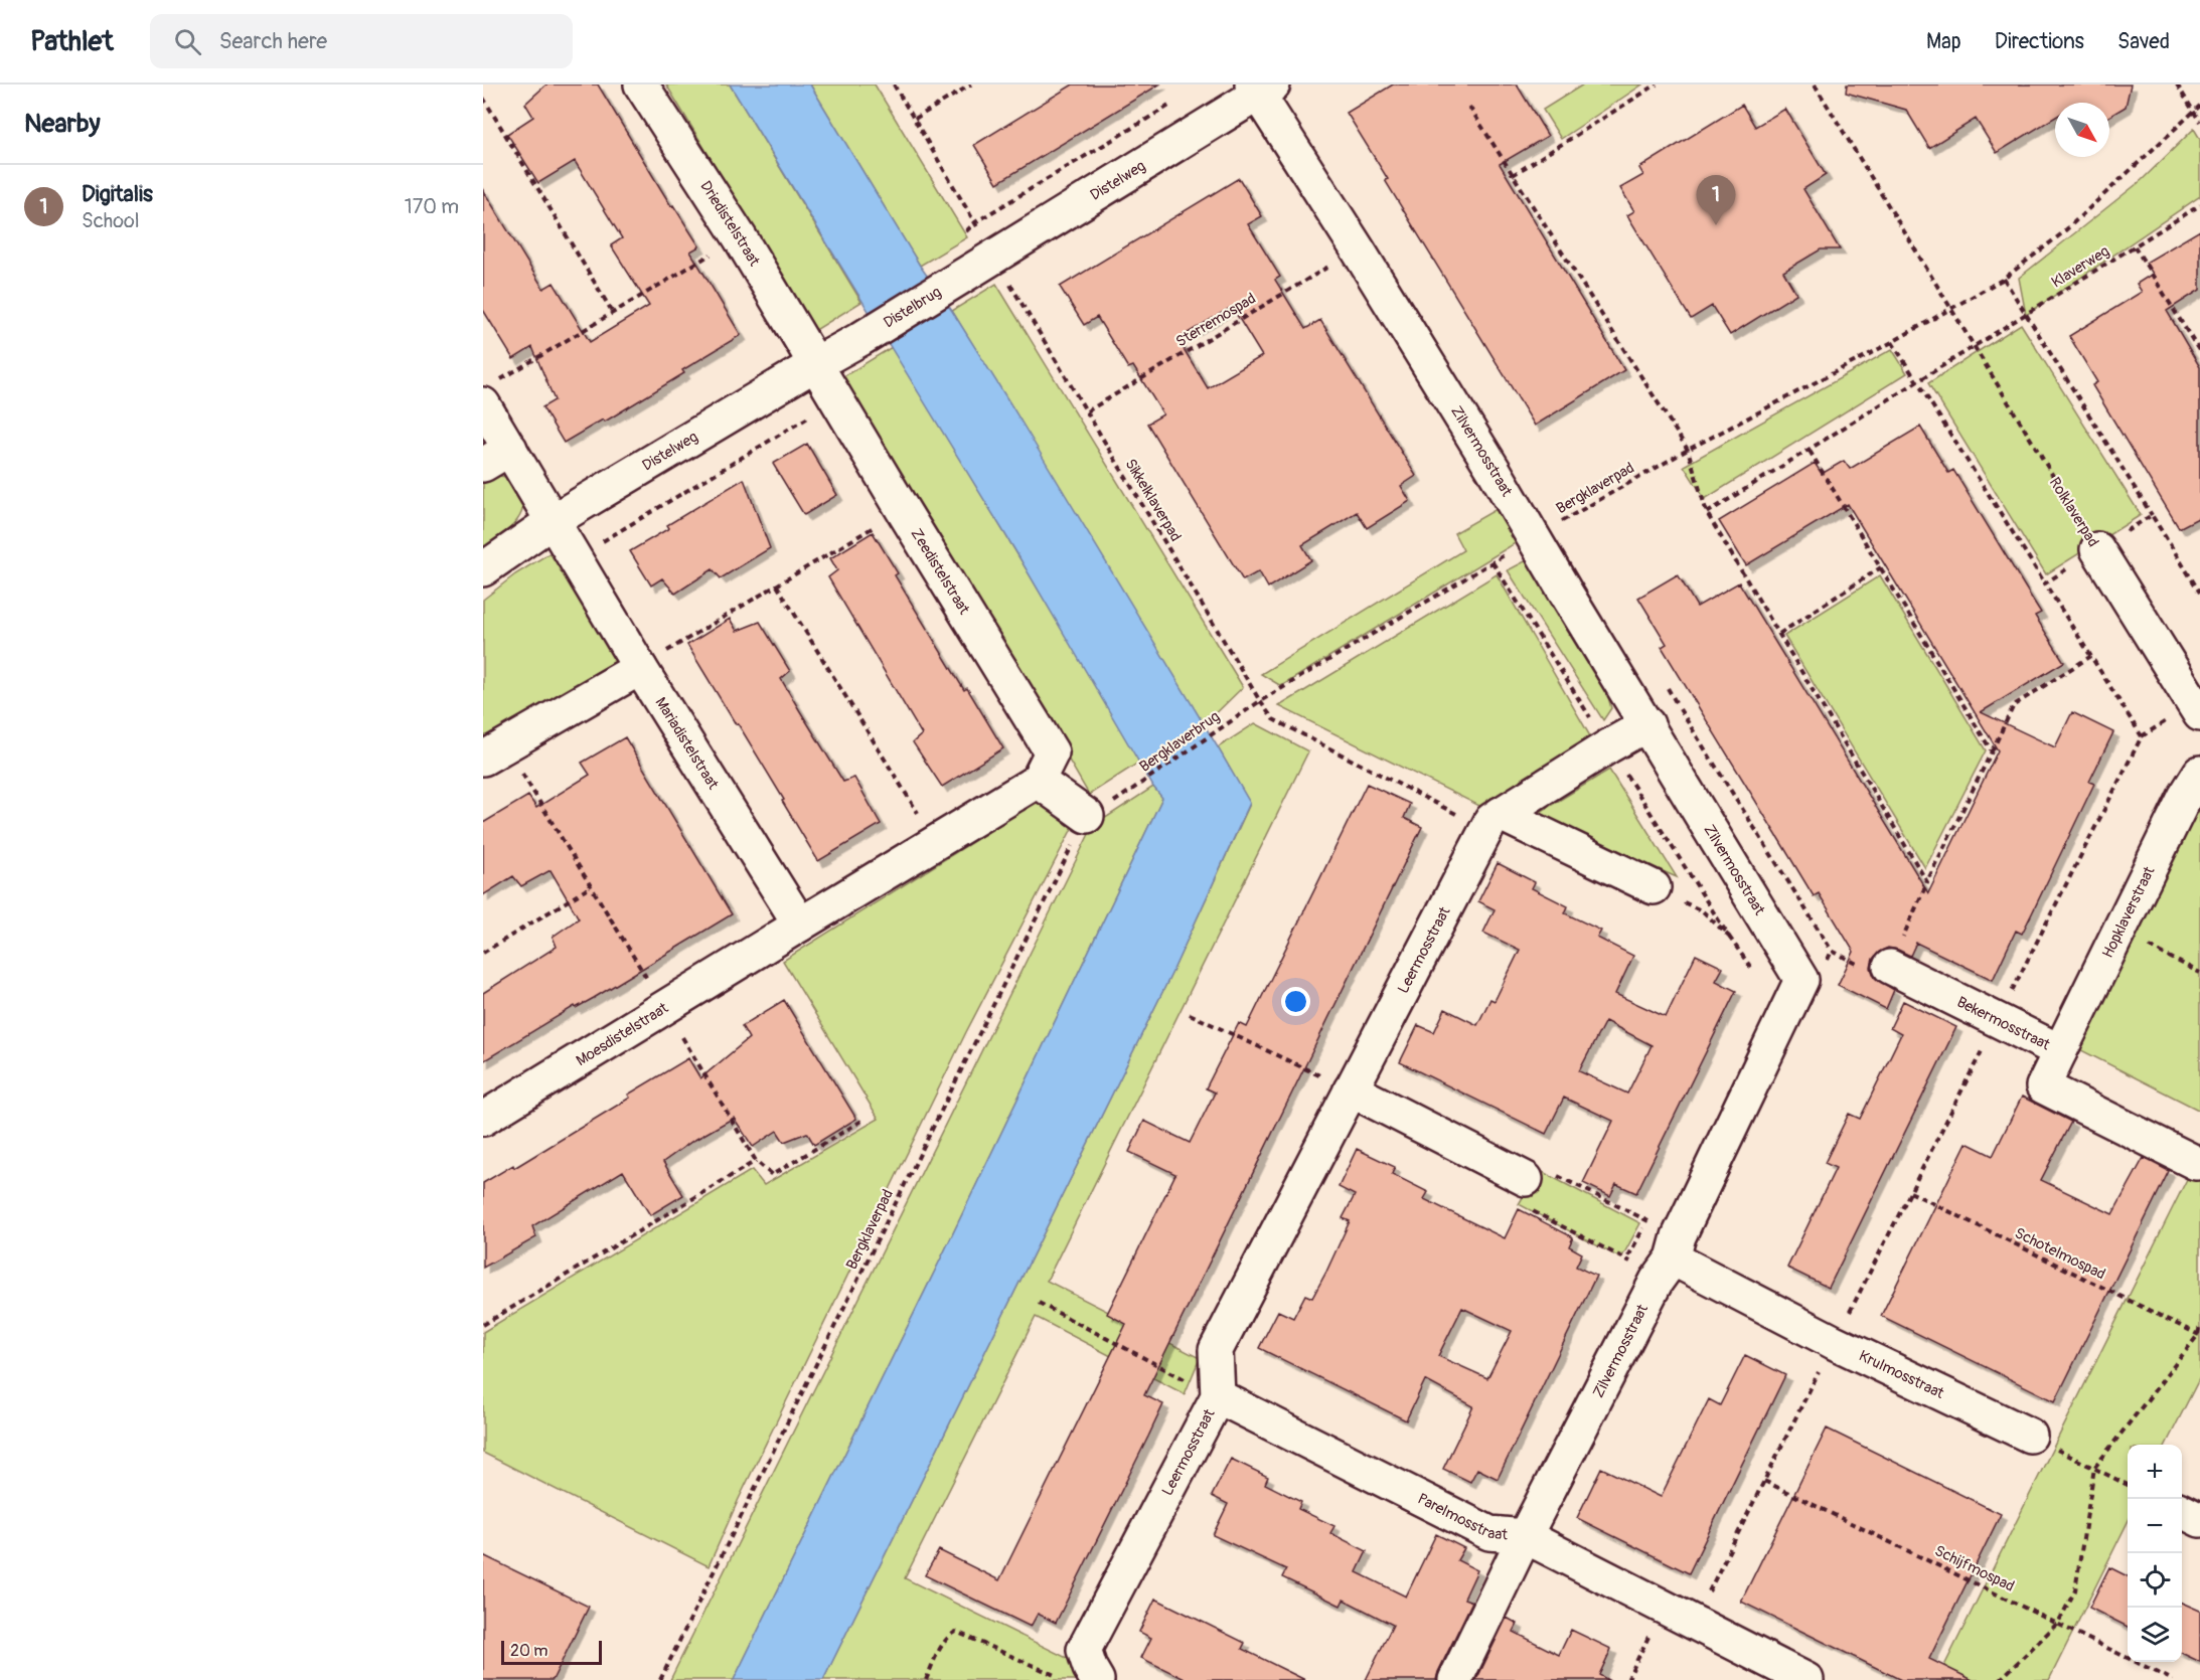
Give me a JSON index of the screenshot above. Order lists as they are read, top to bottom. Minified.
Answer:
{"streets":{"street":["Distelweg","Driedistelstraat","Distelbrug","Zilvermosstraat","Rolklaverpad","Zeedistelstraat","Mariadistelstraat","Hopklaverstraat","Leermosstraat","Bekermosstraat","Moesdistelstraat","Krulmosstraat","Parelmosstraat"],"path":["Klaverweg","Sterremospad","Bergklaverpad","Sikkelklaverpad","Bergklaverbrug","Schotelmospad","Schijfmospad"]},"crossings":[["Distelweg","Driedistelstraat"],["Distelweg","Distelbrug"],["Distelweg","Zilvermosstraat"],["Distelweg","Sikkelklaverpad"],["Distelweg","Zeedistelstraat"],["Distelweg","Mariadistelstraat"],["Driedistelstraat","Zeedistelstraat"],["Klaverweg","Rolklaverpad"],["Sterremospad","Zilvermosstraat"],["Sterremospad","Sikkelklaverpad"],["Zilvermosstraat","Bergklaverpad"],["Zilvermosstraat","Krulmosstraat"],["Zilvermosstraat","Parelmosstraat"],["Bergklaverpad","Sikkelklaverpad"],["Bergklaverpad","Rolklaverpad"],["Bergklaverpad","Bergklaverbrug"],["Sikkelklaverpad","Bergklaverbrug"],["Sikkelklaverpad","Leermosstraat"],["Mariadistelstraat","Moesdistelstraat"],["Hopklaverstraat","Bekermosstraat"],["Leermosstraat","Parelmosstraat"]],"scale_bar":"20 m","north":"bottom right","page":{"header":"Pathlet","search":"Search here","nav":["Map","Directions","Saved"],"heading":"Nearby","list":[{"mark":"1","name":"Digitalis","note":"School","value":"170 m"}],"pins":"1","map_buttons":["+","−"],"scale":"20 m"}}
